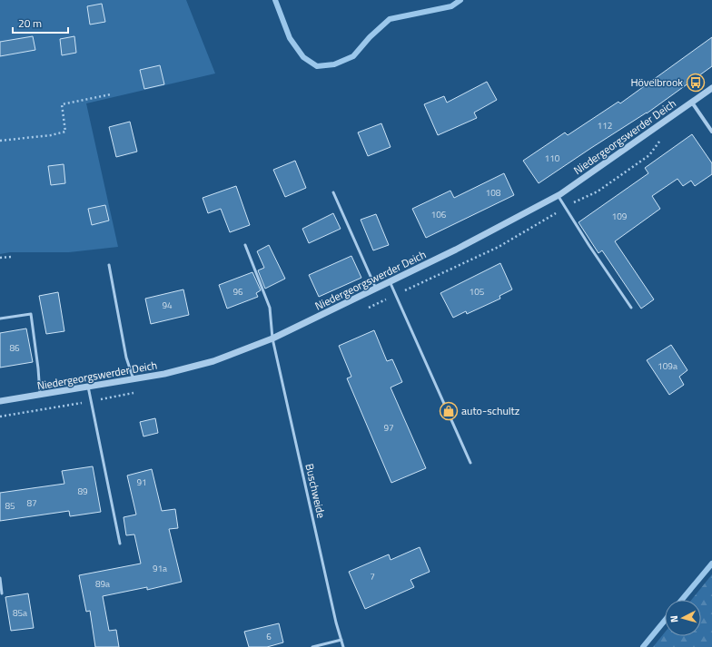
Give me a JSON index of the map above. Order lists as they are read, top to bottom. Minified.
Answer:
{"streets":{"street":["Niedergeorgswerder Deich"],"lane":["Buschweide"]},"crossings":[["Niedergeorgswerder Deich","Buschweide"]],"places":{"bus stop":["Hövelbrook"],"shop":["auto-schultz"]},"house_numbers":["112","110","108","106","109","96","105","94","86","109a","97","91","89","87","85","91a","7","89a","85a","6"],"scale_bar":"20 m","north":"left"}
